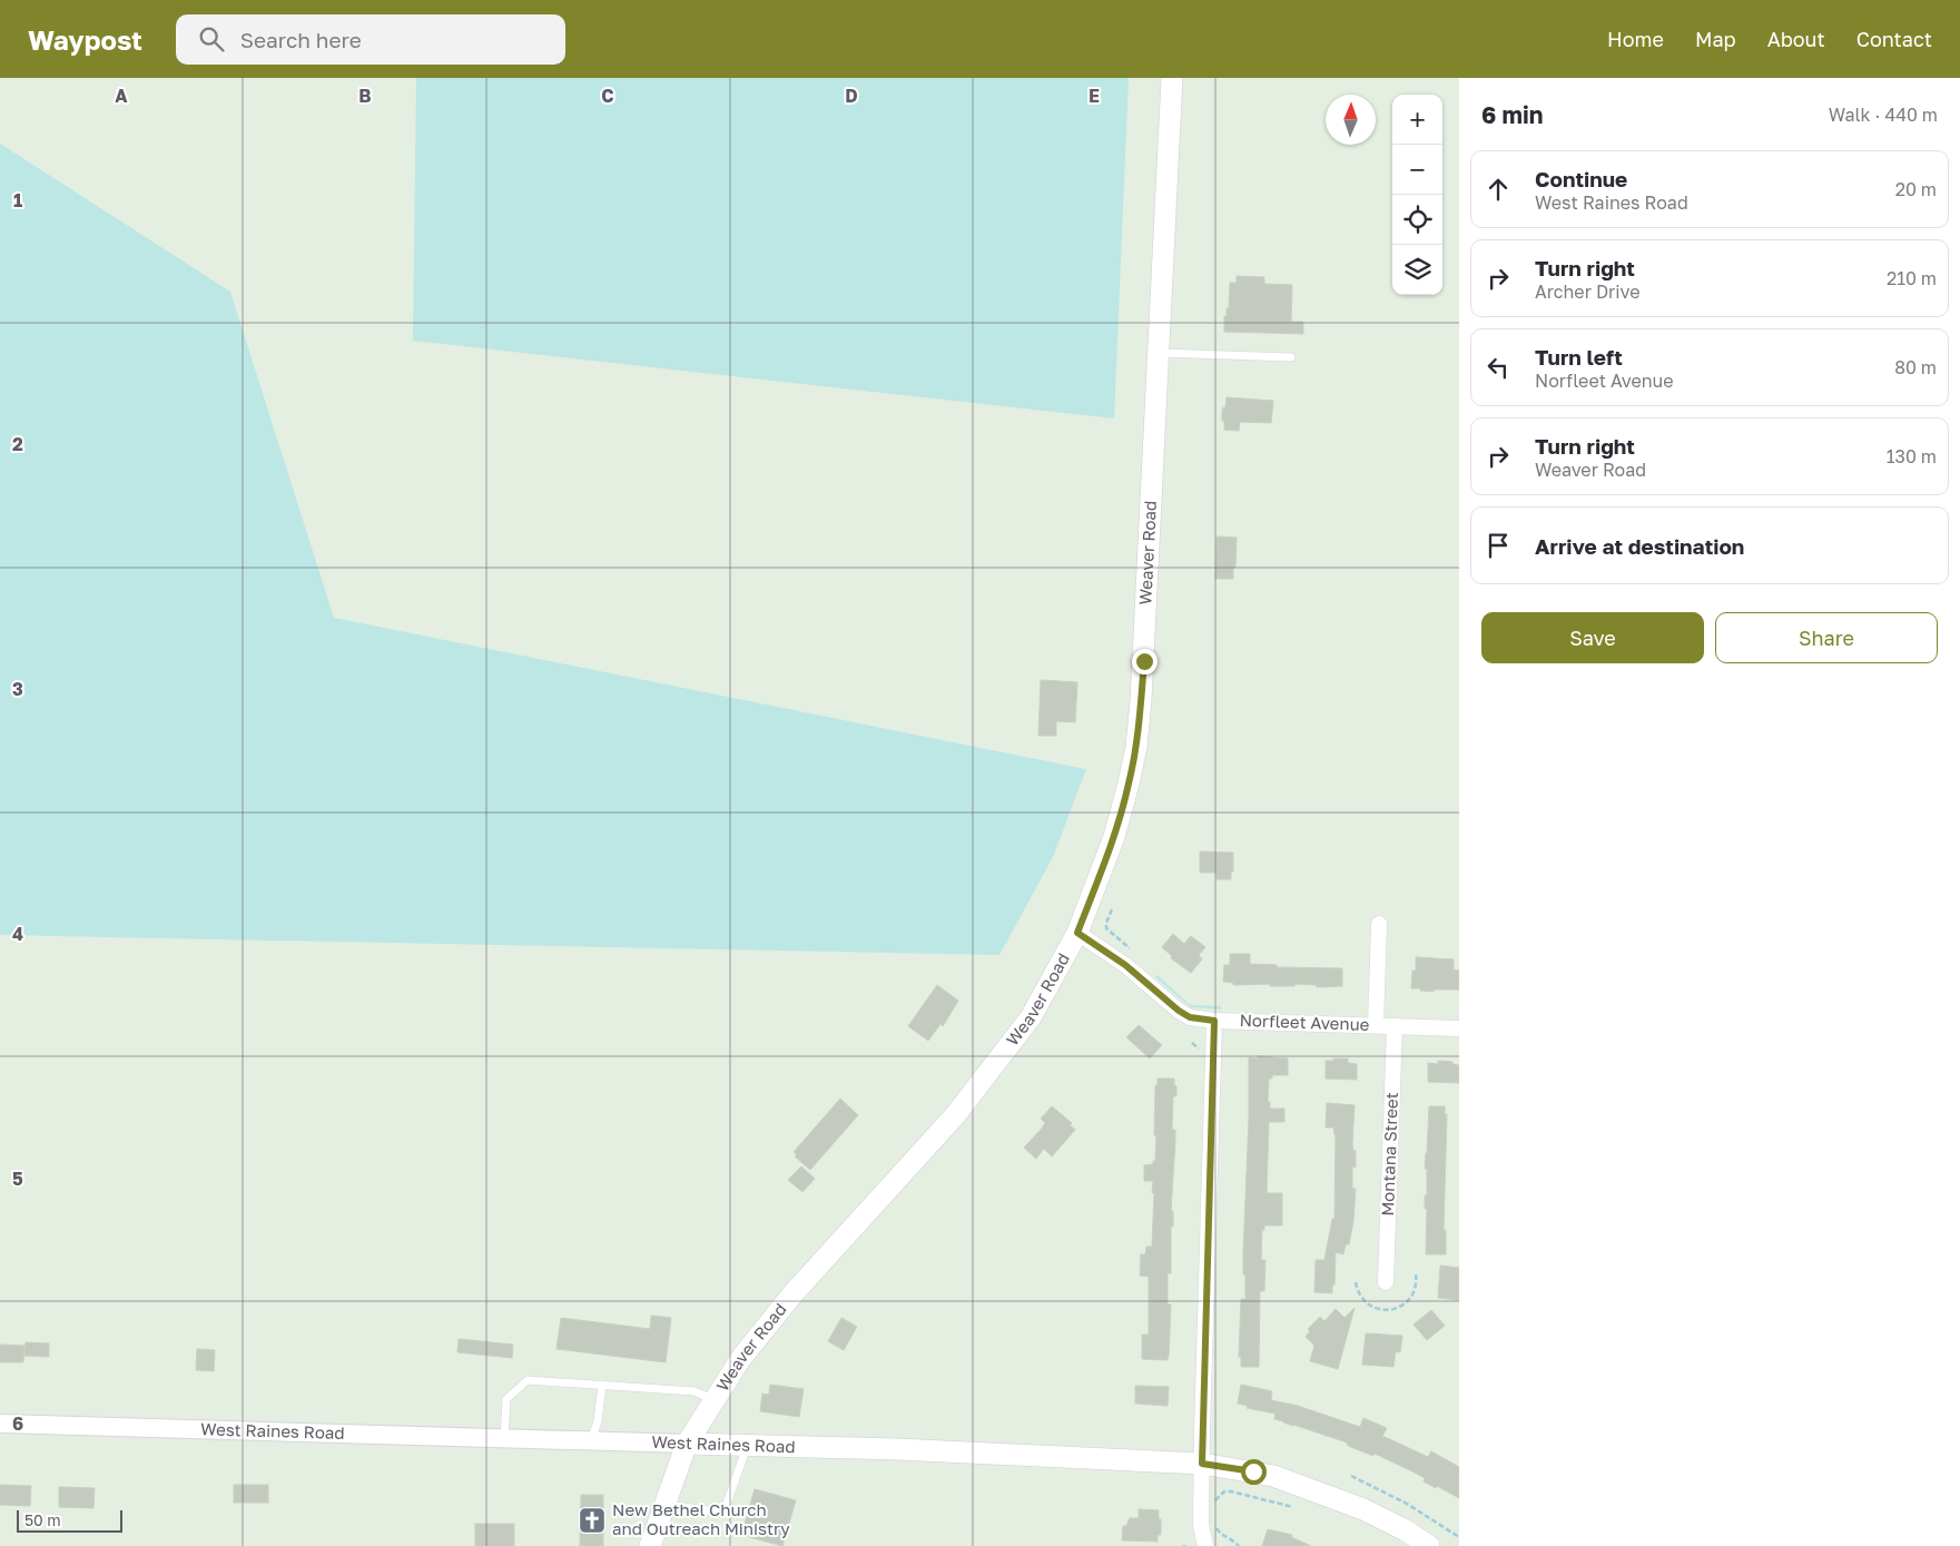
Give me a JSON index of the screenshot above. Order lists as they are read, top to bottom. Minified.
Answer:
{"streets":{"main road":["Weaver Road","West Raines Road"],"street":["Norfleet Avenue","Montana Street"]},"crossings":[["Weaver Road","Norfleet Avenue"],["Weaver Road","West Raines Road"],["Norfleet Avenue","Montana Street"]],"places":{"church":["New Bethel Church and Outreach Ministry"]},"scale_bar":"50 m","north":"top","page":{"header":"Waypost","search":"Search here","nav":["Home","Map","About","Contact"],"heading":["6 min","Walk · 440 m"],"map_buttons":["+","−"],"list":[["Continue","West Raines Road","20 m"],["Turn right","Archer Drive","210 m"],["Turn left","Norfleet Avenue","80 m"],["Turn right","Weaver Road","130 m"],"Arrive at destination"],"buttons":["Save","Share"],"scale":"50 m"},"grid":{"columns":["A","B","C","D","E"],"rows":["1","2","3","4","5","6"]}}
